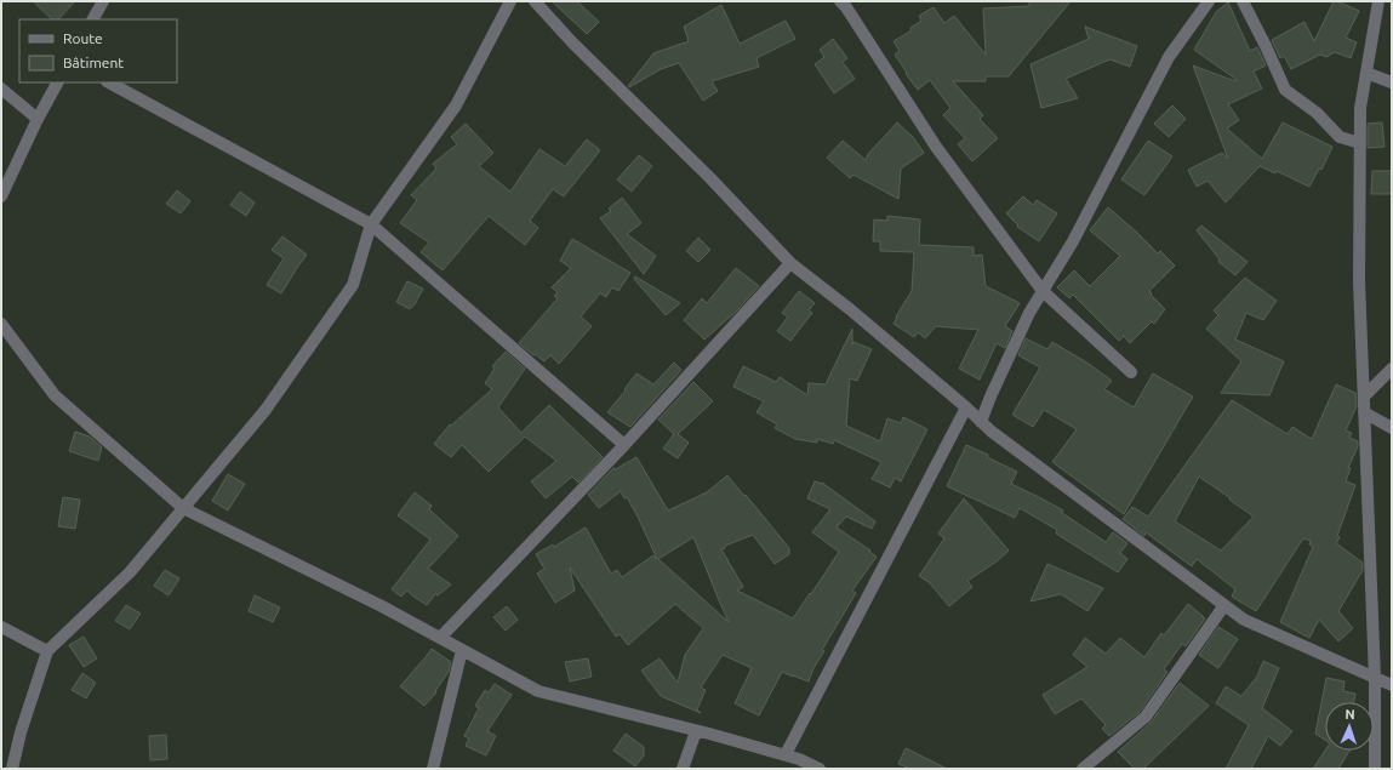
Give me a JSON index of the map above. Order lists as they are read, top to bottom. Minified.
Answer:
{"legend":["Route","Bâtiment"],"north":"top"}
